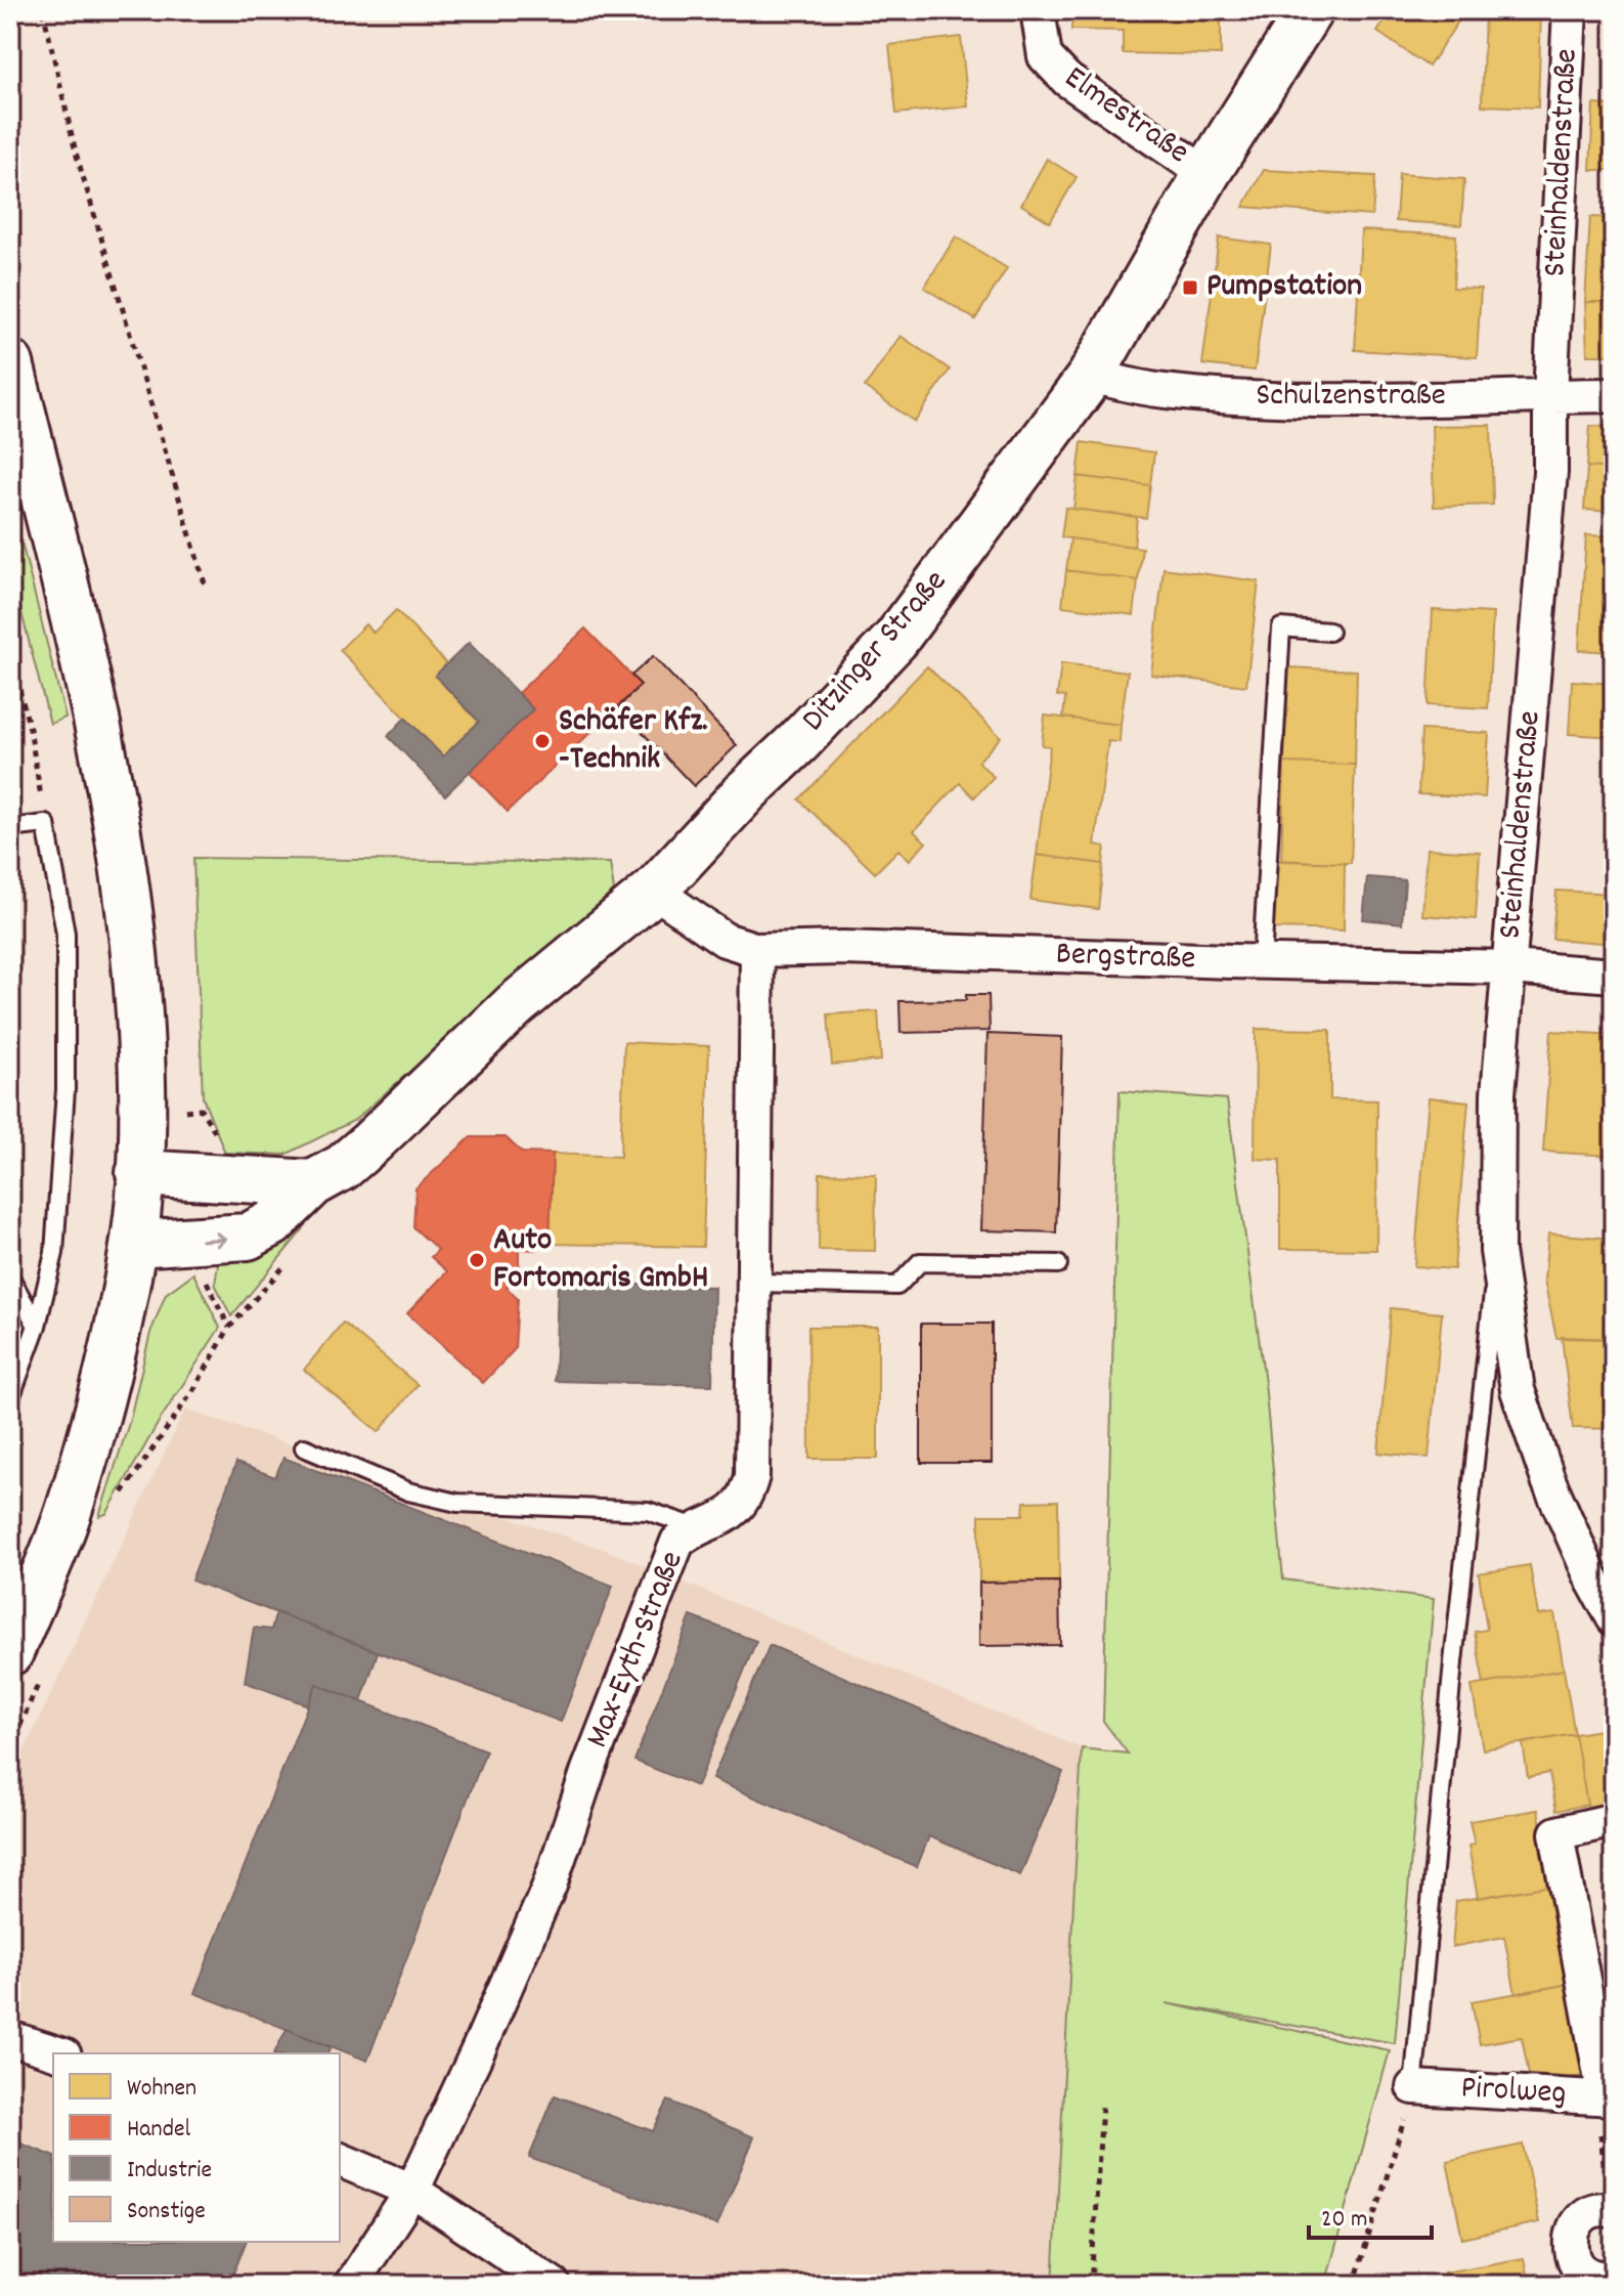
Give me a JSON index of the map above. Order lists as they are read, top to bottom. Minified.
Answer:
{"streets":{"street":["Elmestraße","Steinhaldenstraße","Schulzenstraße","Ditzinger Straße","Bergstraße","Max-Eyth-Straße","Pirolweg"]},"crossings":[["Elmestraße","Ditzinger Straße"],["Steinhaldenstraße","Schulzenstraße"],["Steinhaldenstraße","Bergstraße"],["Schulzenstraße","Ditzinger Straße"],["Ditzinger Straße","Bergstraße"],["Bergstraße","Max-Eyth-Straße"]],"places":{"transit":["Pumpstation"],"other":["Schäfer Kfz. -Technik","Auto Fortomaris GmbH"]},"legend":["Wohnen","Handel","Industrie","Sonstige"],"scale_bar":"20 m"}
